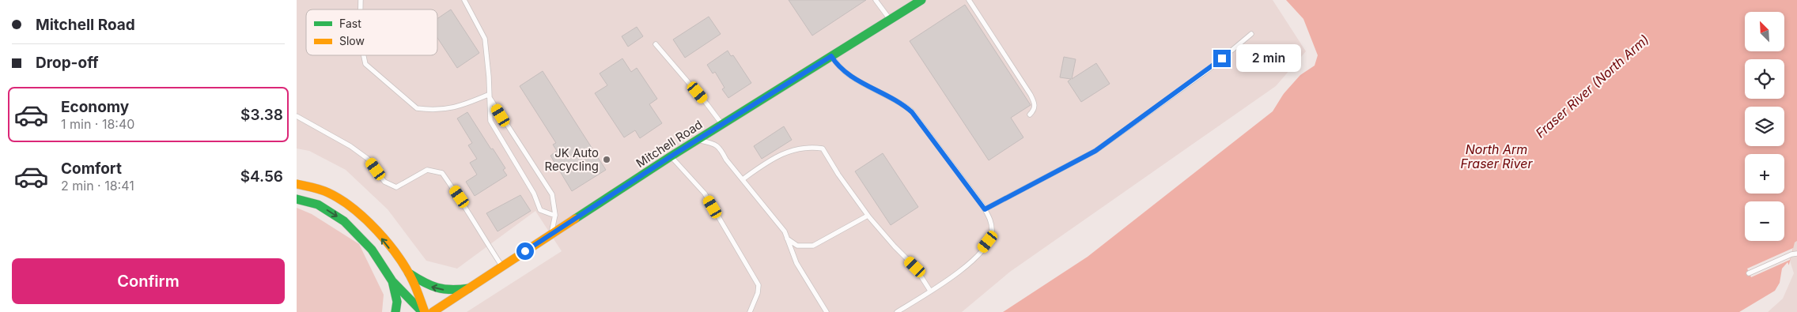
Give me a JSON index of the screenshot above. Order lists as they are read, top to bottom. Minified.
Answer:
{"streets":{"main road":["Mitchell Road"]},"water":["Fraser River (North Arm)","North Arm Fraser River"],"places":["JK Auto Recycling"],"legend":["Fast","Slow"],"north":"top left","page":{"banner":["Mitchell Road","Drop-off"],"map_buttons":["+","−"],"bubble":"2 min","list":[{"name":"Economy","note":"1 min · 18:40","value":"$3.38"},{"name":"Comfort","note":"2 min · 18:41","value":"$4.56"}],"buttons":"Confirm"}}
